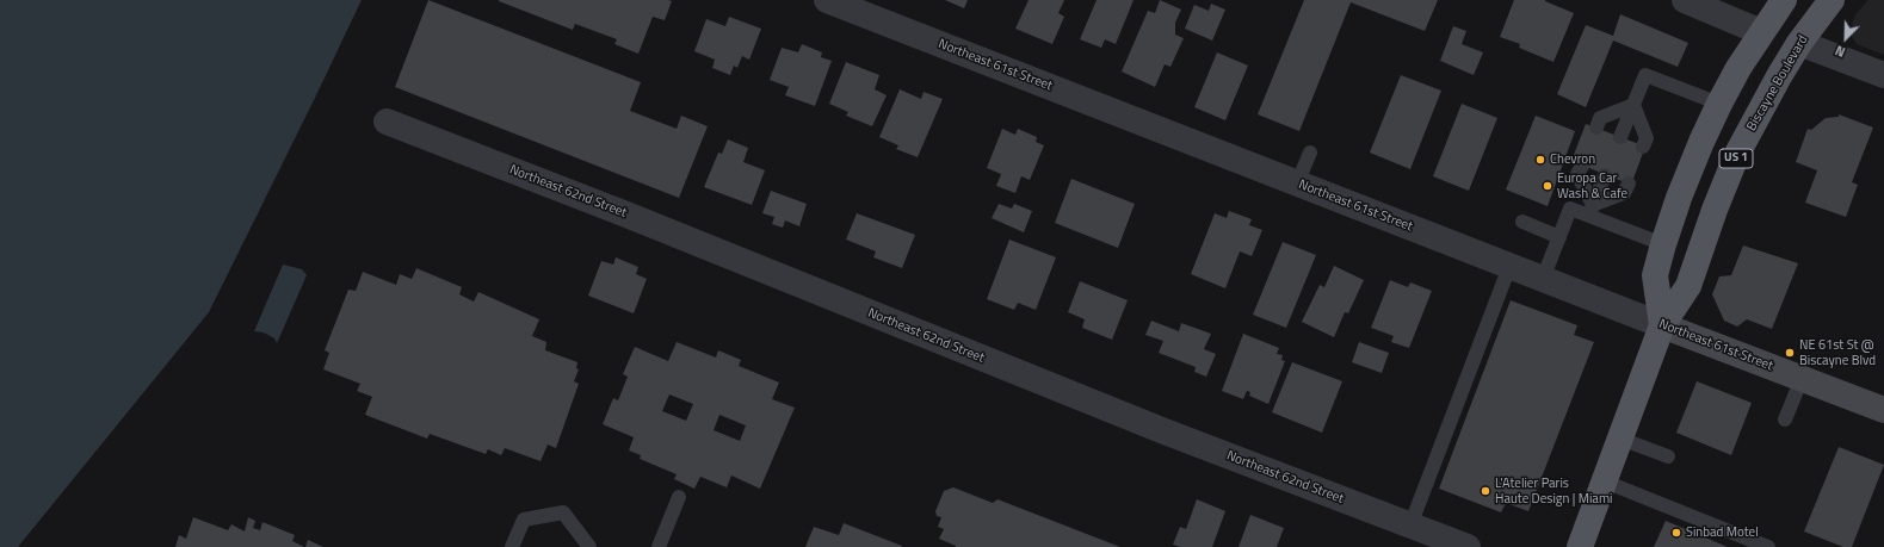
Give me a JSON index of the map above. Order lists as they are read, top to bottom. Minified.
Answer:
{"streets":{"main road":["Northeast 61st Street","Biscayne Boulevard","US 1"],"street":["Northeast 62nd Street"]},"crossings":[["Northeast 61st Street","Biscayne Boulevard"]],"places":["Chevron","Europa Car Wash & Cafe","NE 61st St @ Biscayne Blvd","L'Atelier Paris Haute Design | Miami","Sinbad Motel"],"north":"bottom left"}
